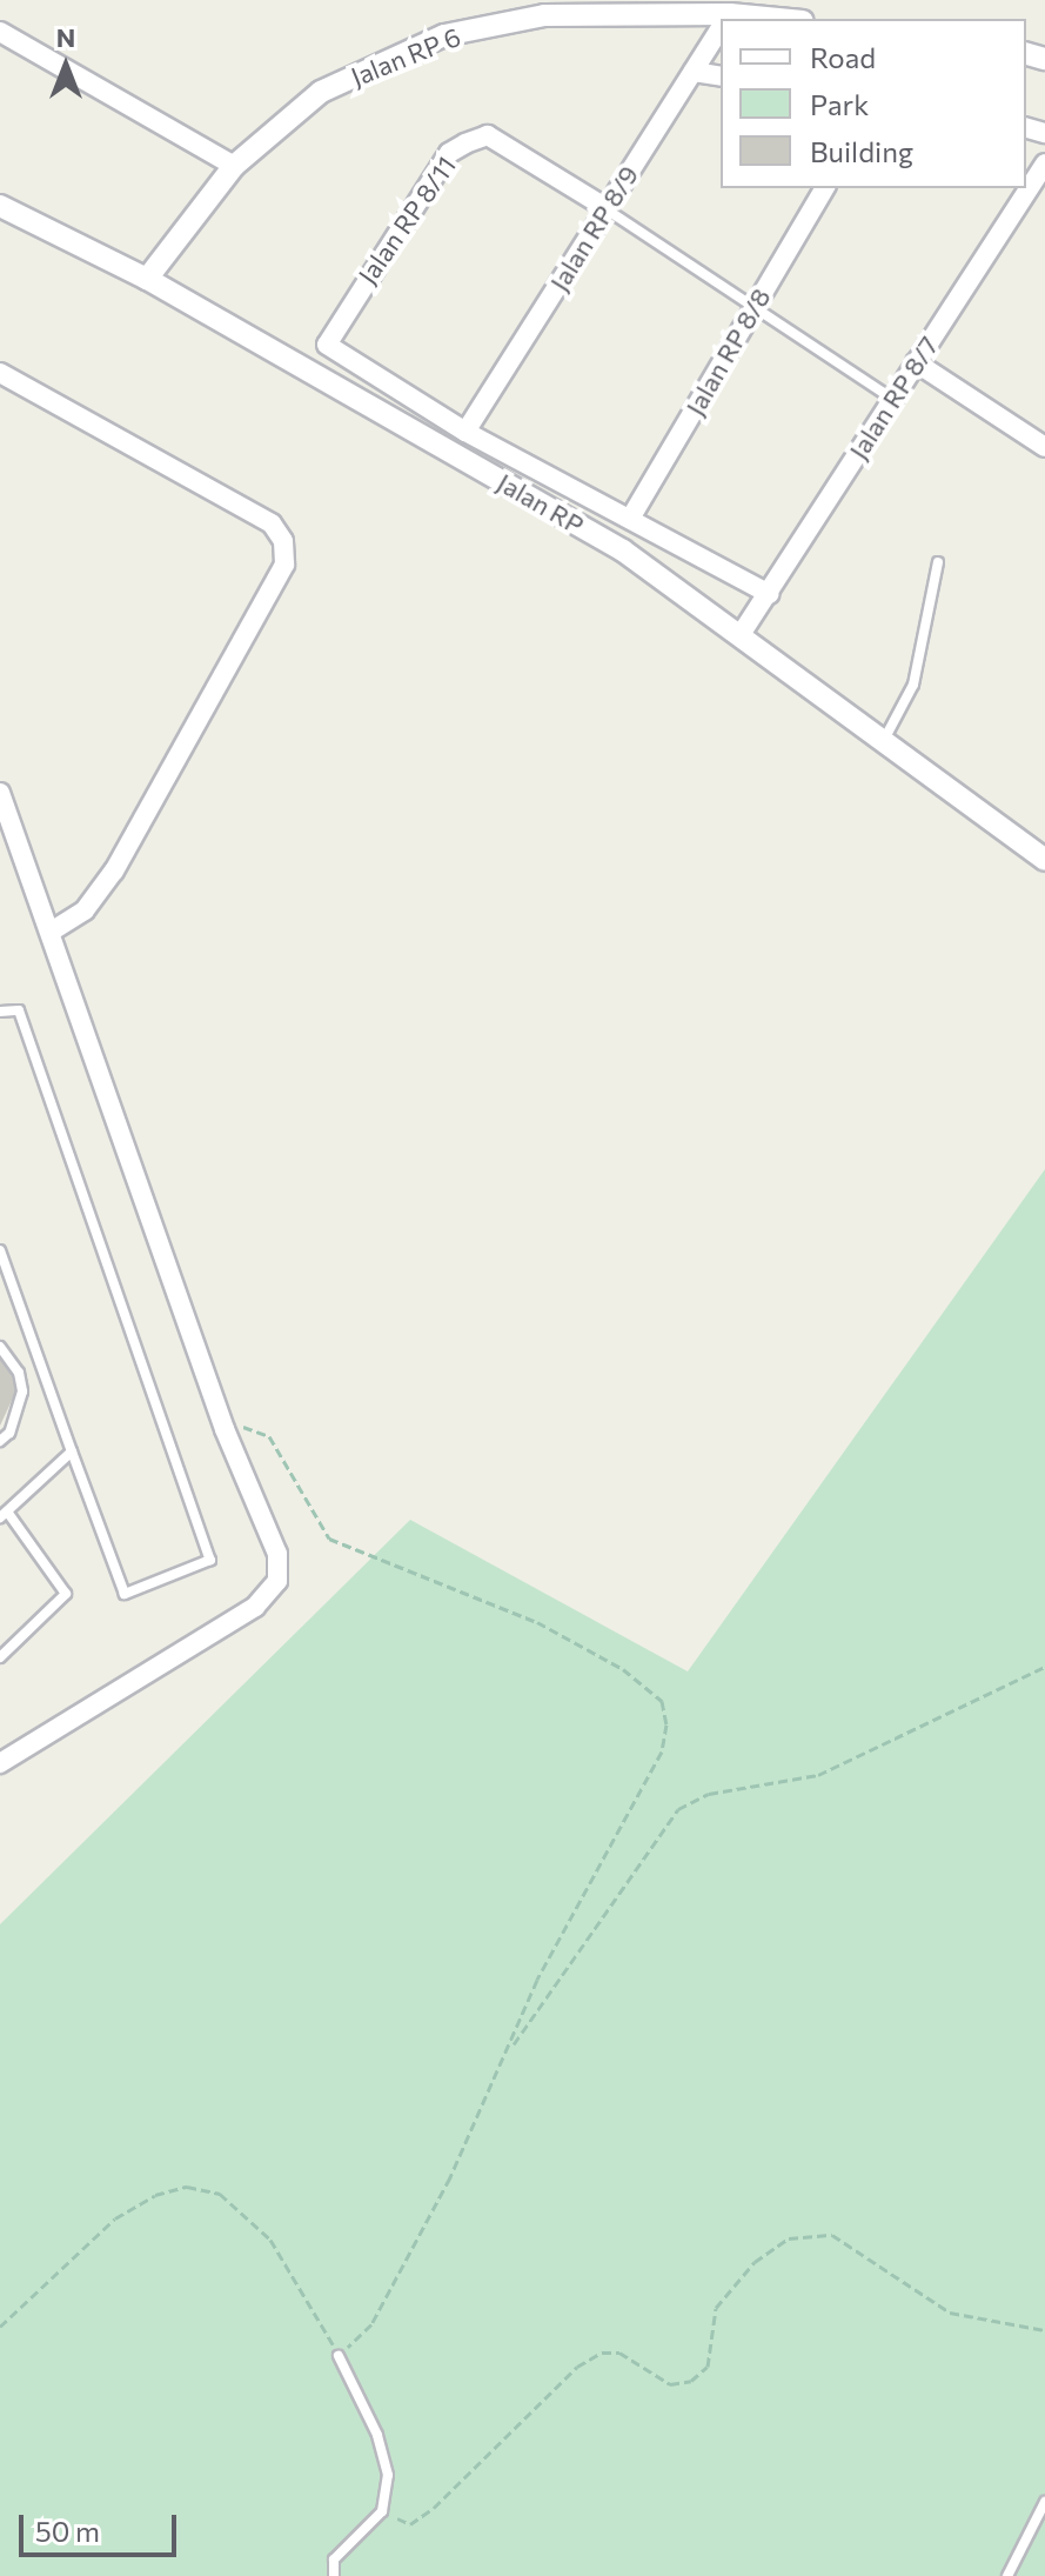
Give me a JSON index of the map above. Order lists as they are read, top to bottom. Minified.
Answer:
{"streets":{"street":["Jalan RP 6","Jalan RP 8/11","Jalan RP 8/9","Jalan RP 8/8","Jalan RP 8/7","Jalan RP"]},"crossings":[["Jalan RP 6","Jalan RP"],["Jalan RP 8/11","Jalan RP 8/9"],["Jalan RP 8/7","Jalan RP"]],"legend":["Road","Park","Building"],"scale_bar":"50 m","north":"top"}
